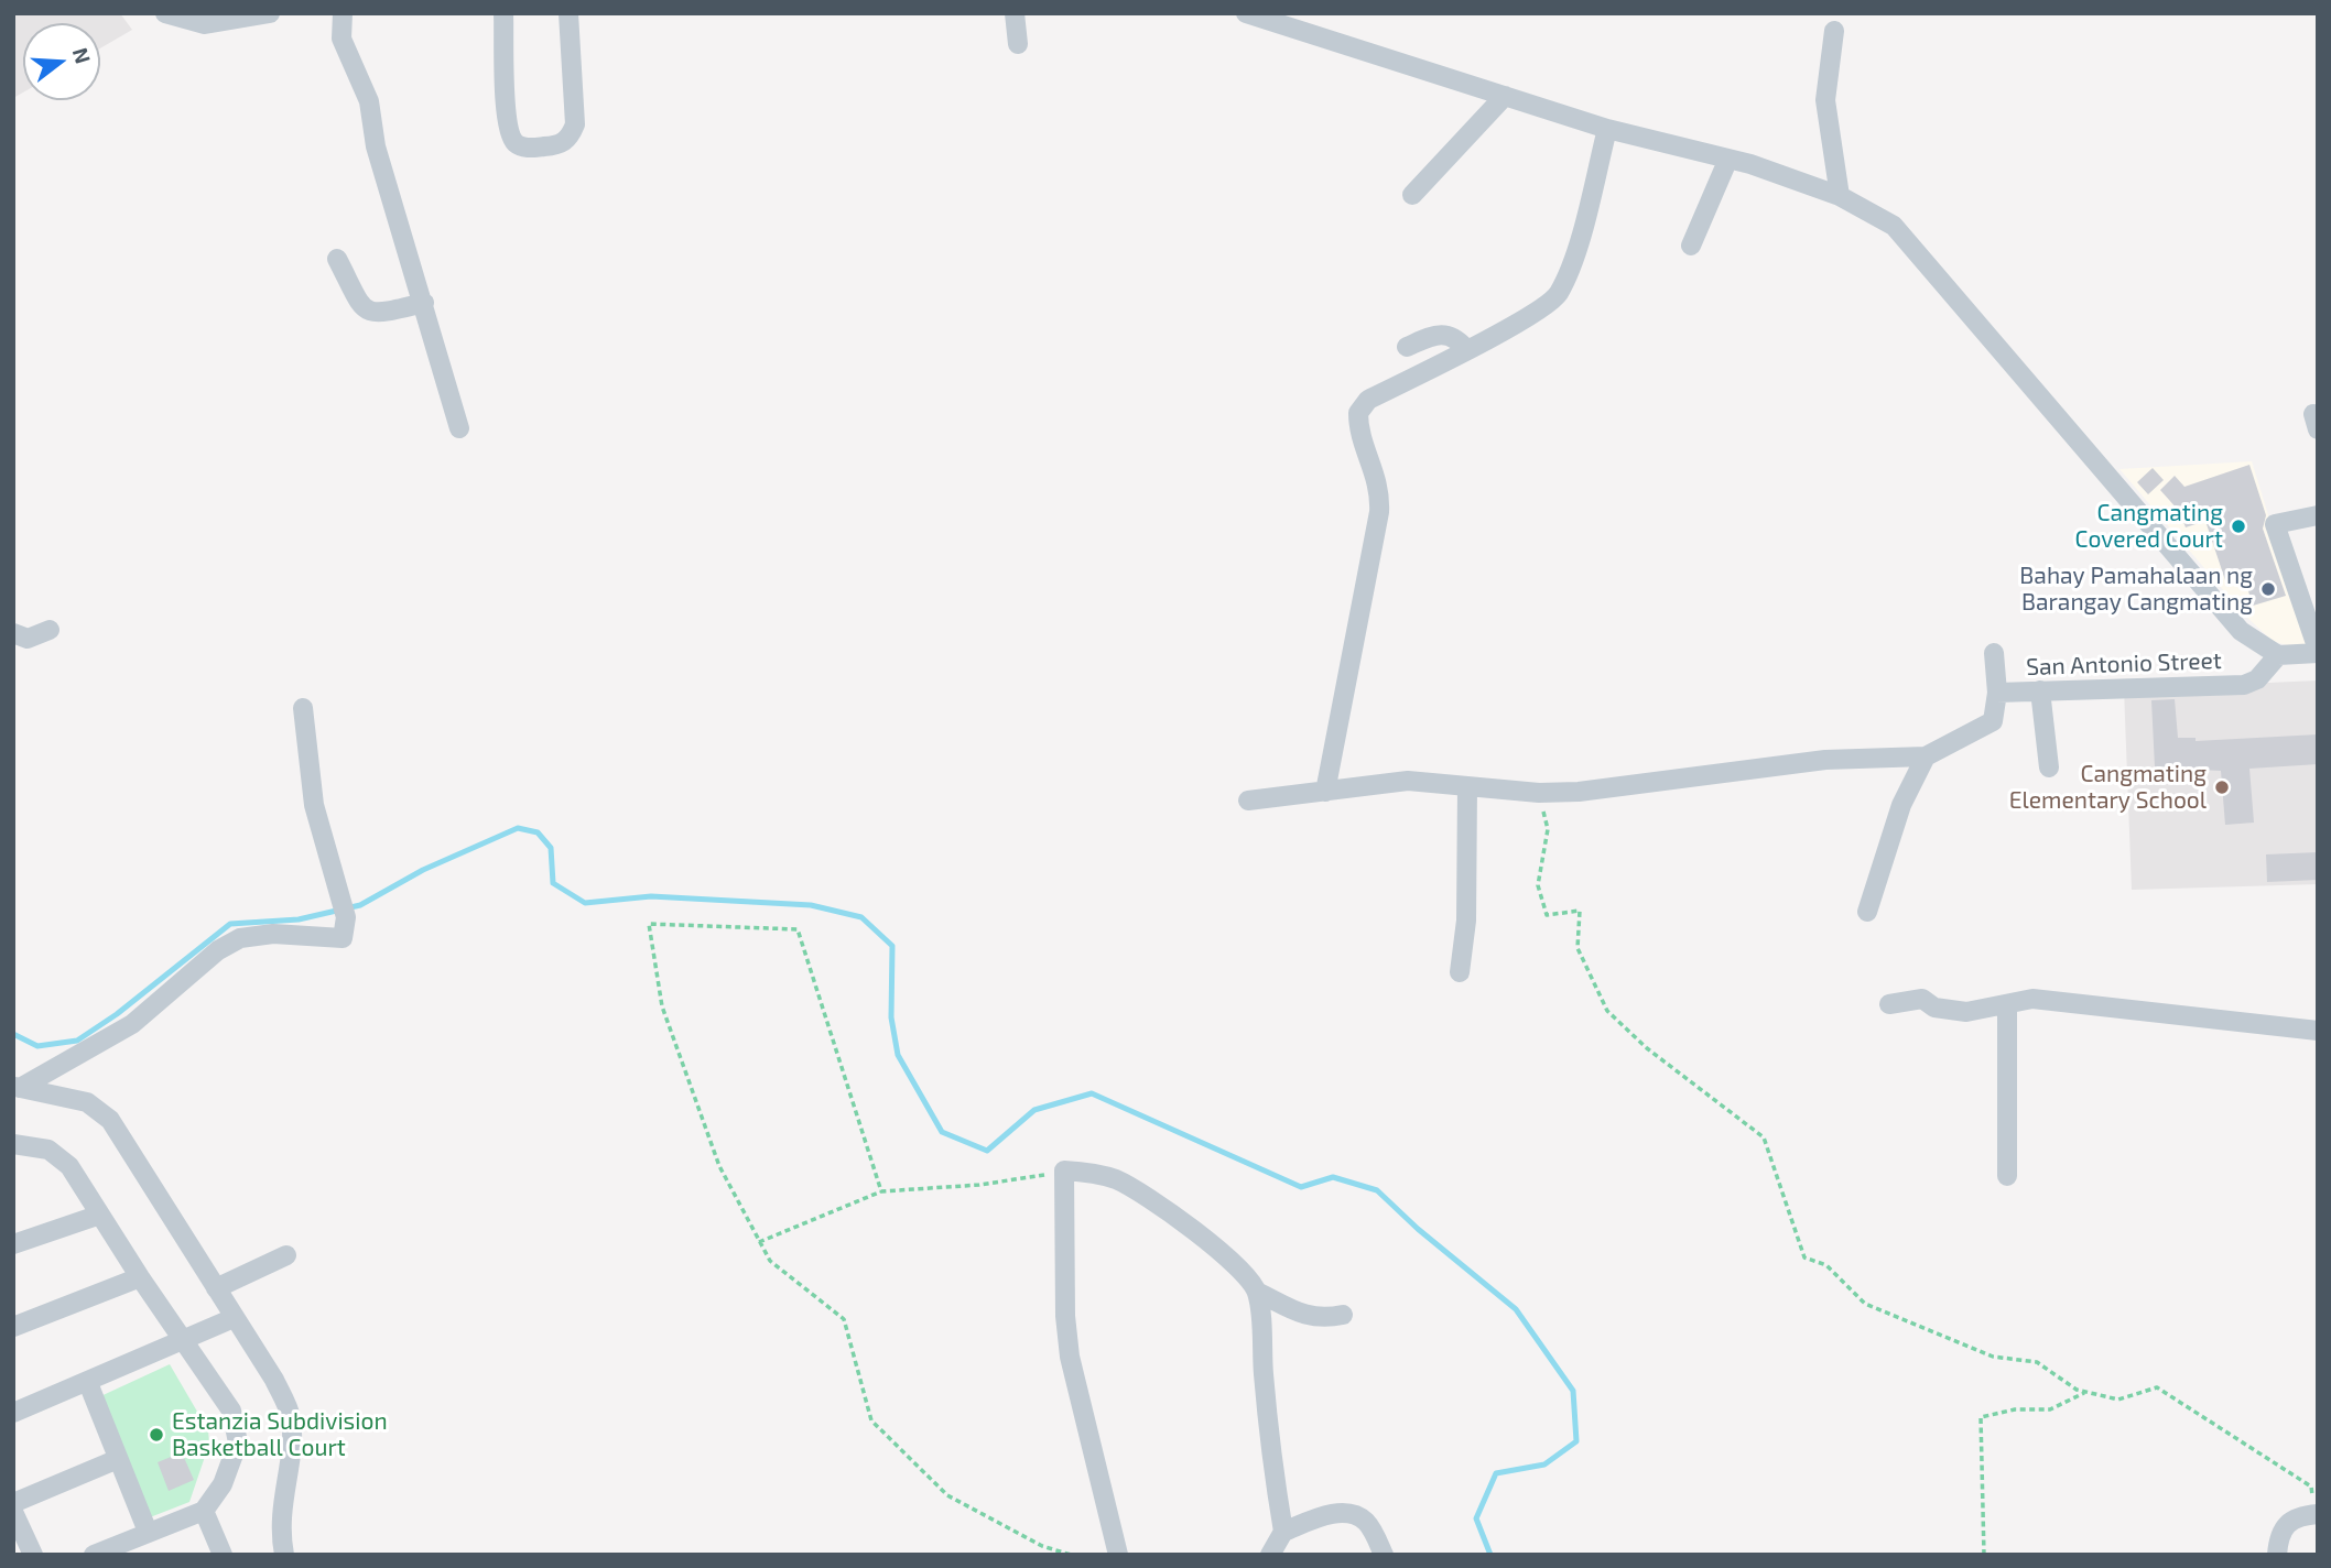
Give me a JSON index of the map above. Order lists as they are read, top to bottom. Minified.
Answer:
{"streets":{"street":["San Antonio Street"]},"places":["Cangmating Covered Court","Bahay Pamahalaan ng Barangay Cangmating","Cangmating Elementary School","Estanzia Subdivision Basketball Court"],"north":"right"}
